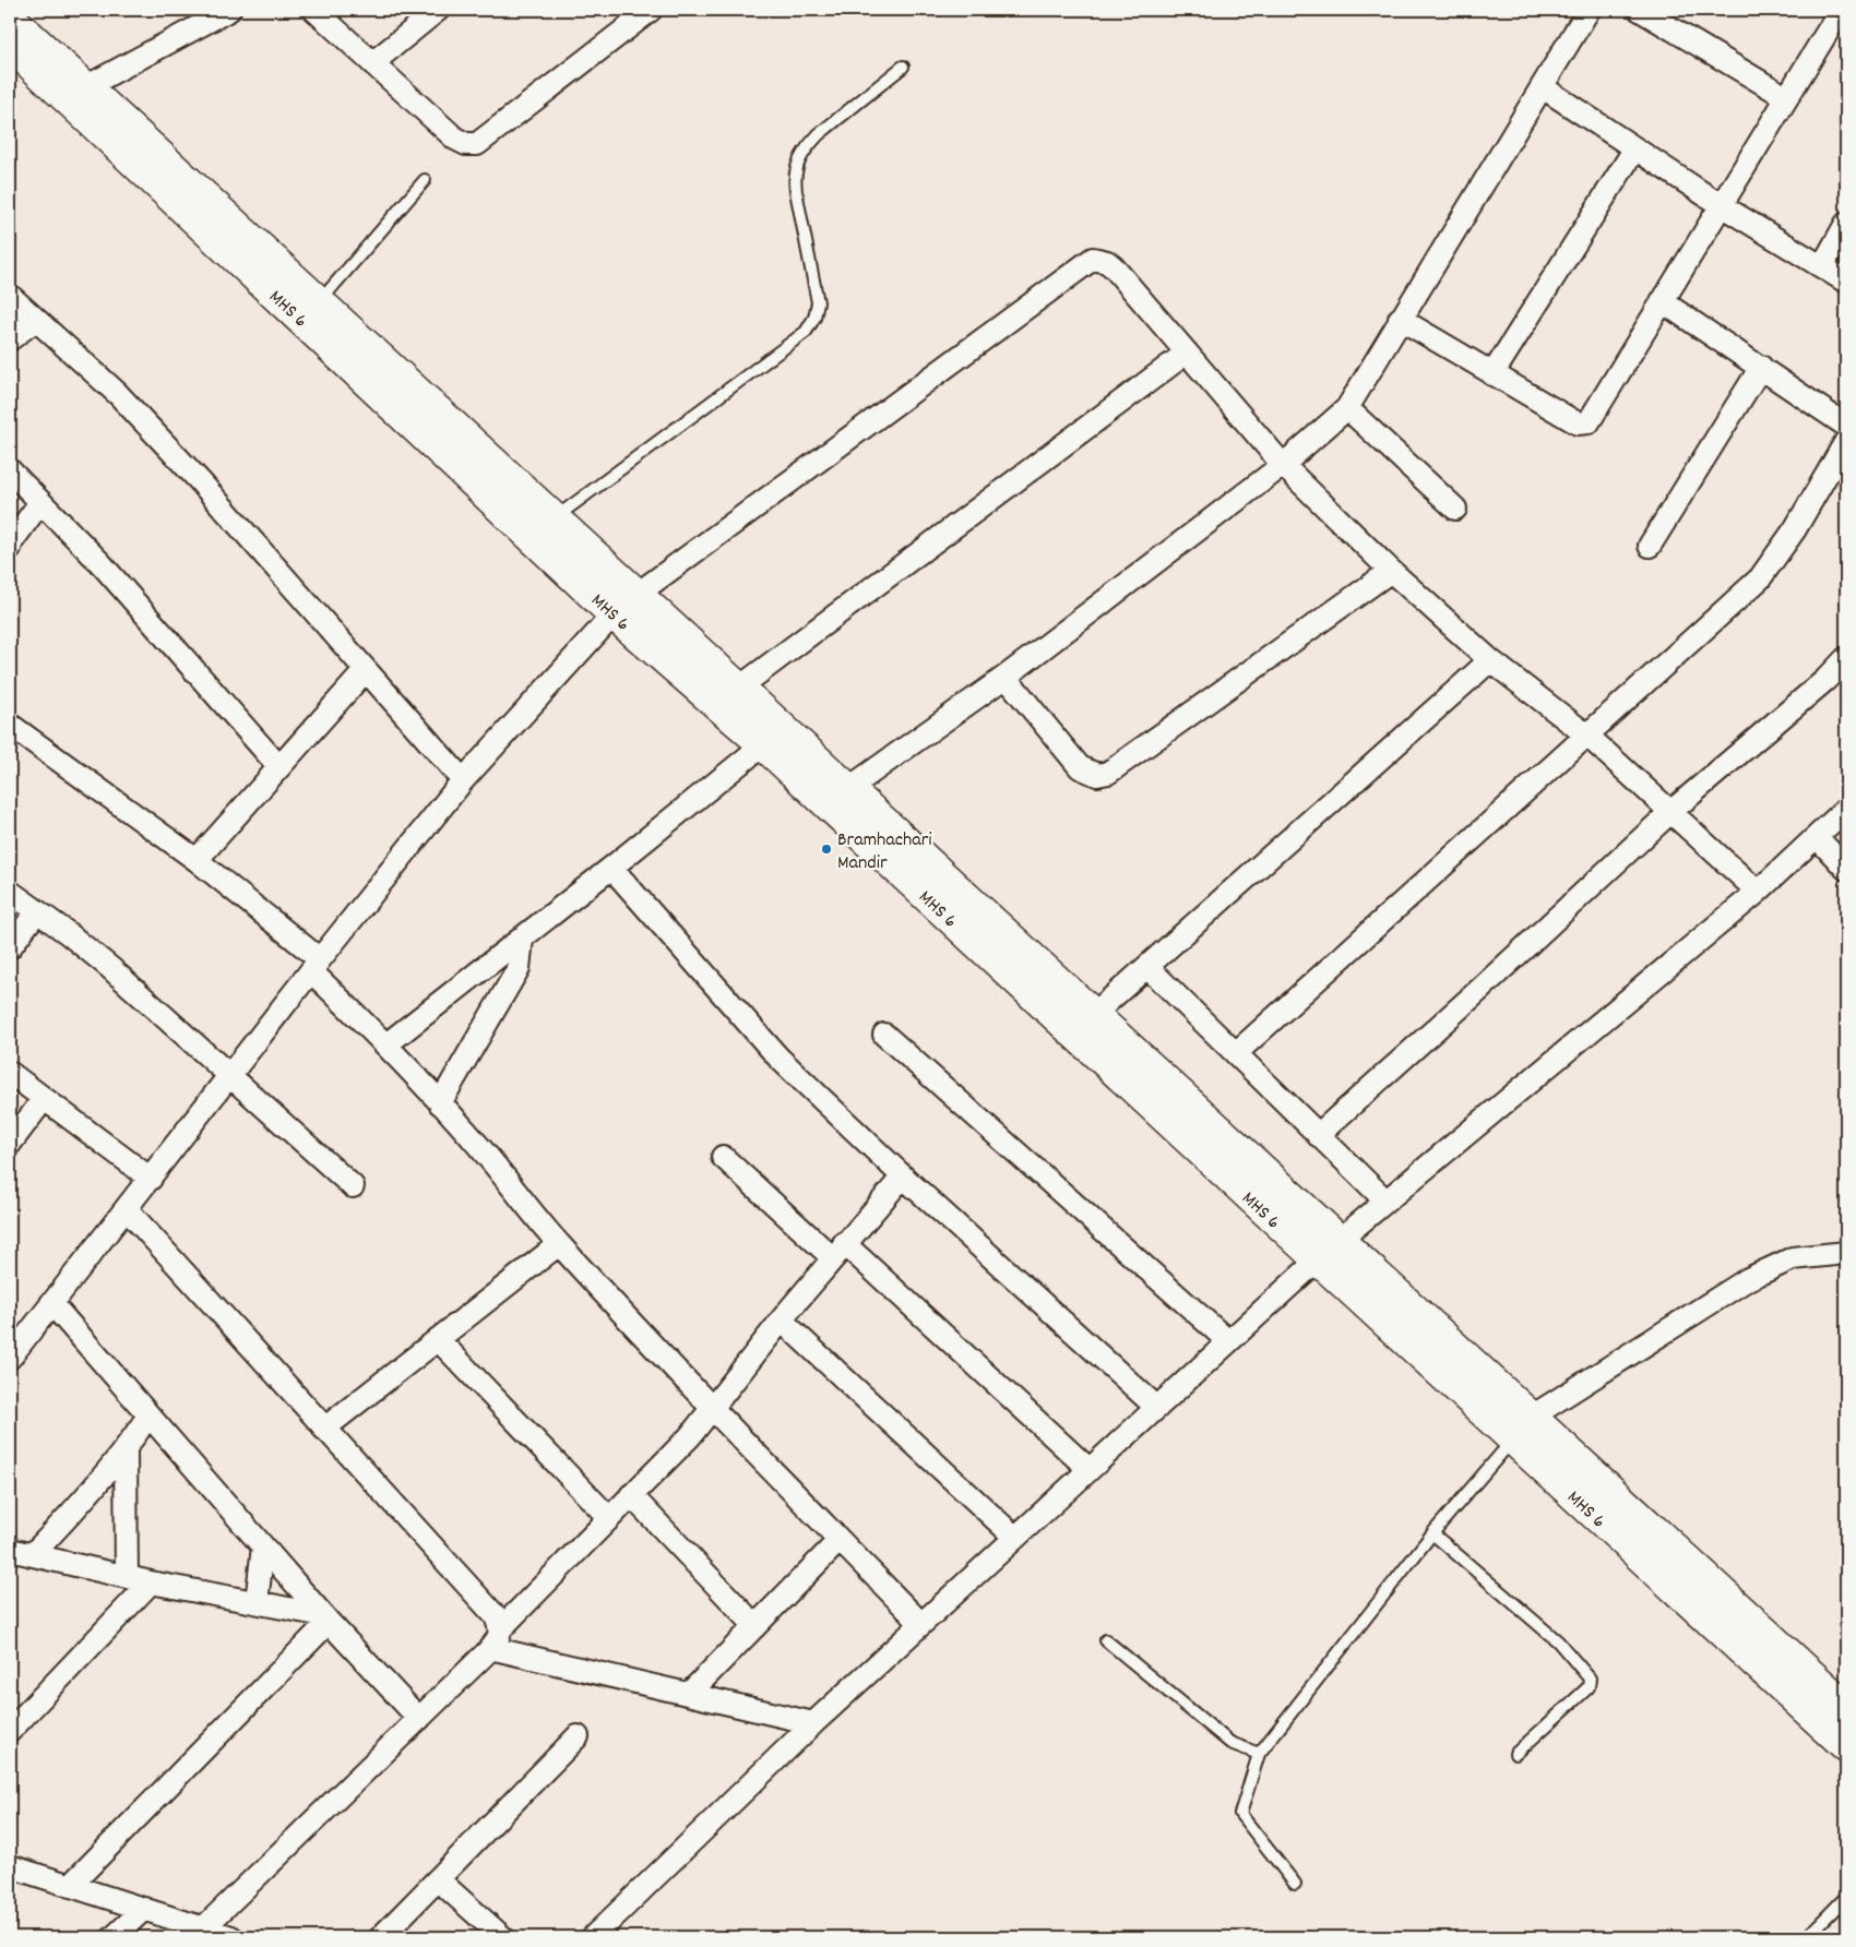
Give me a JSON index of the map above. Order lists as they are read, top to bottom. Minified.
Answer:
{"streets":{"main road":["MHS 6"]},"places":["Bramhachari Mandir"]}
